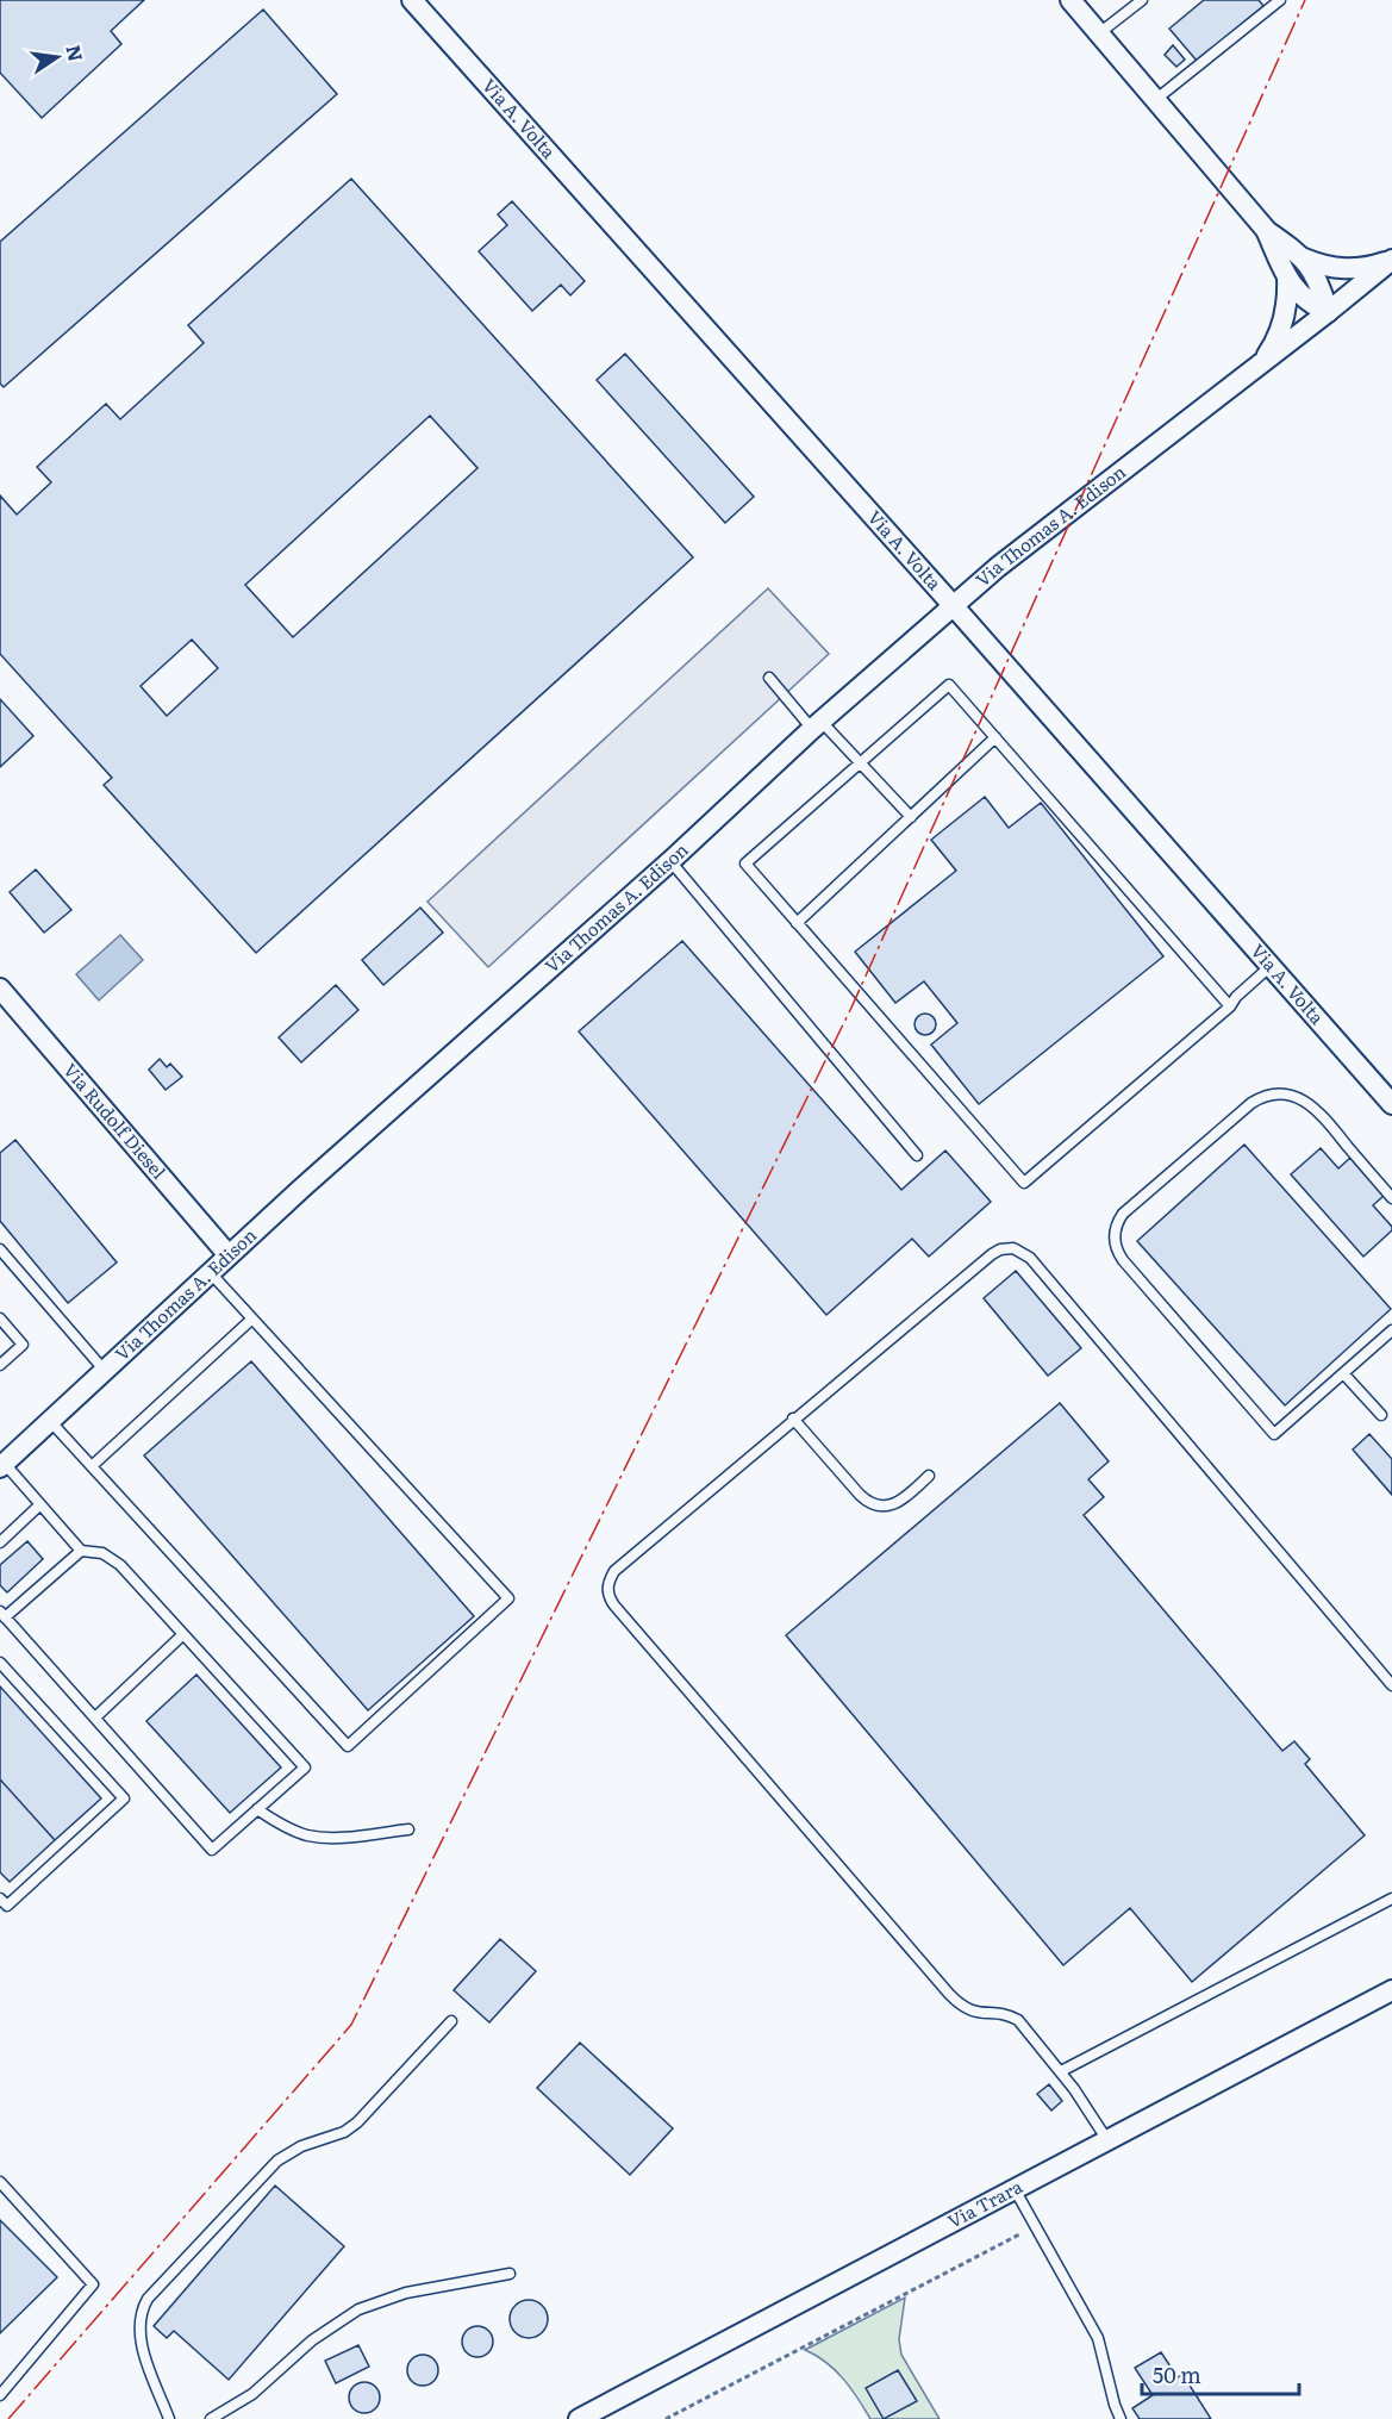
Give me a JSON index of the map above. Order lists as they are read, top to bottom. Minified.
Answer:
{"streets":{"street":["Via A. Volta","Via Thomas A. Edison","Via Rudolf Diesel","Via Trara"]},"crossings":[["Via A. Volta","Via Thomas A. Edison"],["Via Thomas A. Edison","Via Rudolf Diesel"]],"scale_bar":"50 m","north":"right"}
